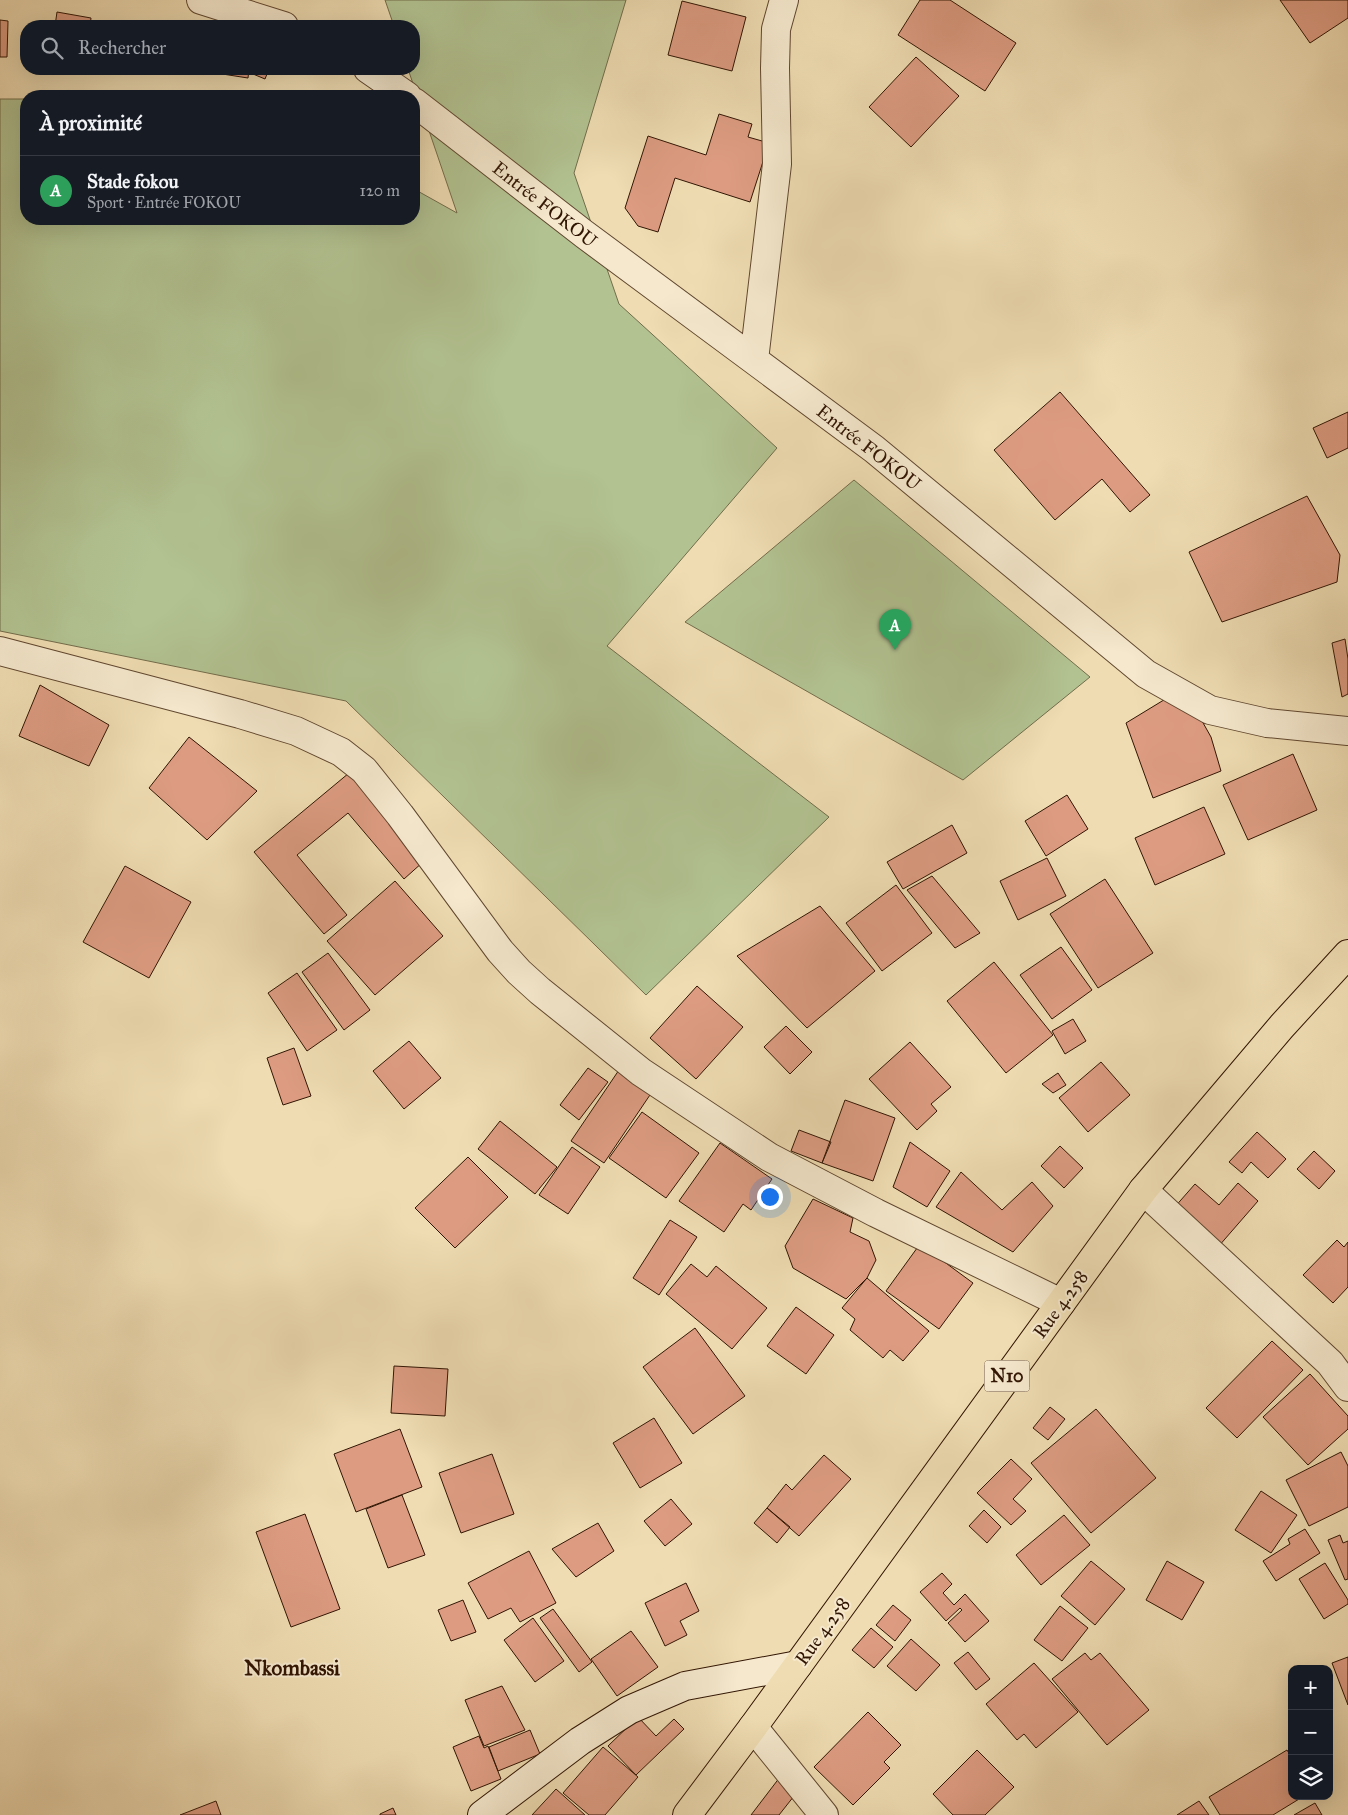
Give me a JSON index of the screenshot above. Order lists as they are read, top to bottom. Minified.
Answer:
{"streets":{"highway":["Rue 4.258","N10"],"street":["Entrée FOKOU"]},"districts":["Nkombassi"],"page":{"search":"Rechercher","heading":"À proximité","list":[{"mark":"A","name":"Stade fokou","note":"Sport · Entrée FOKOU","value":"120 m"}],"pins":"A","map_buttons":["+","−"]}}
